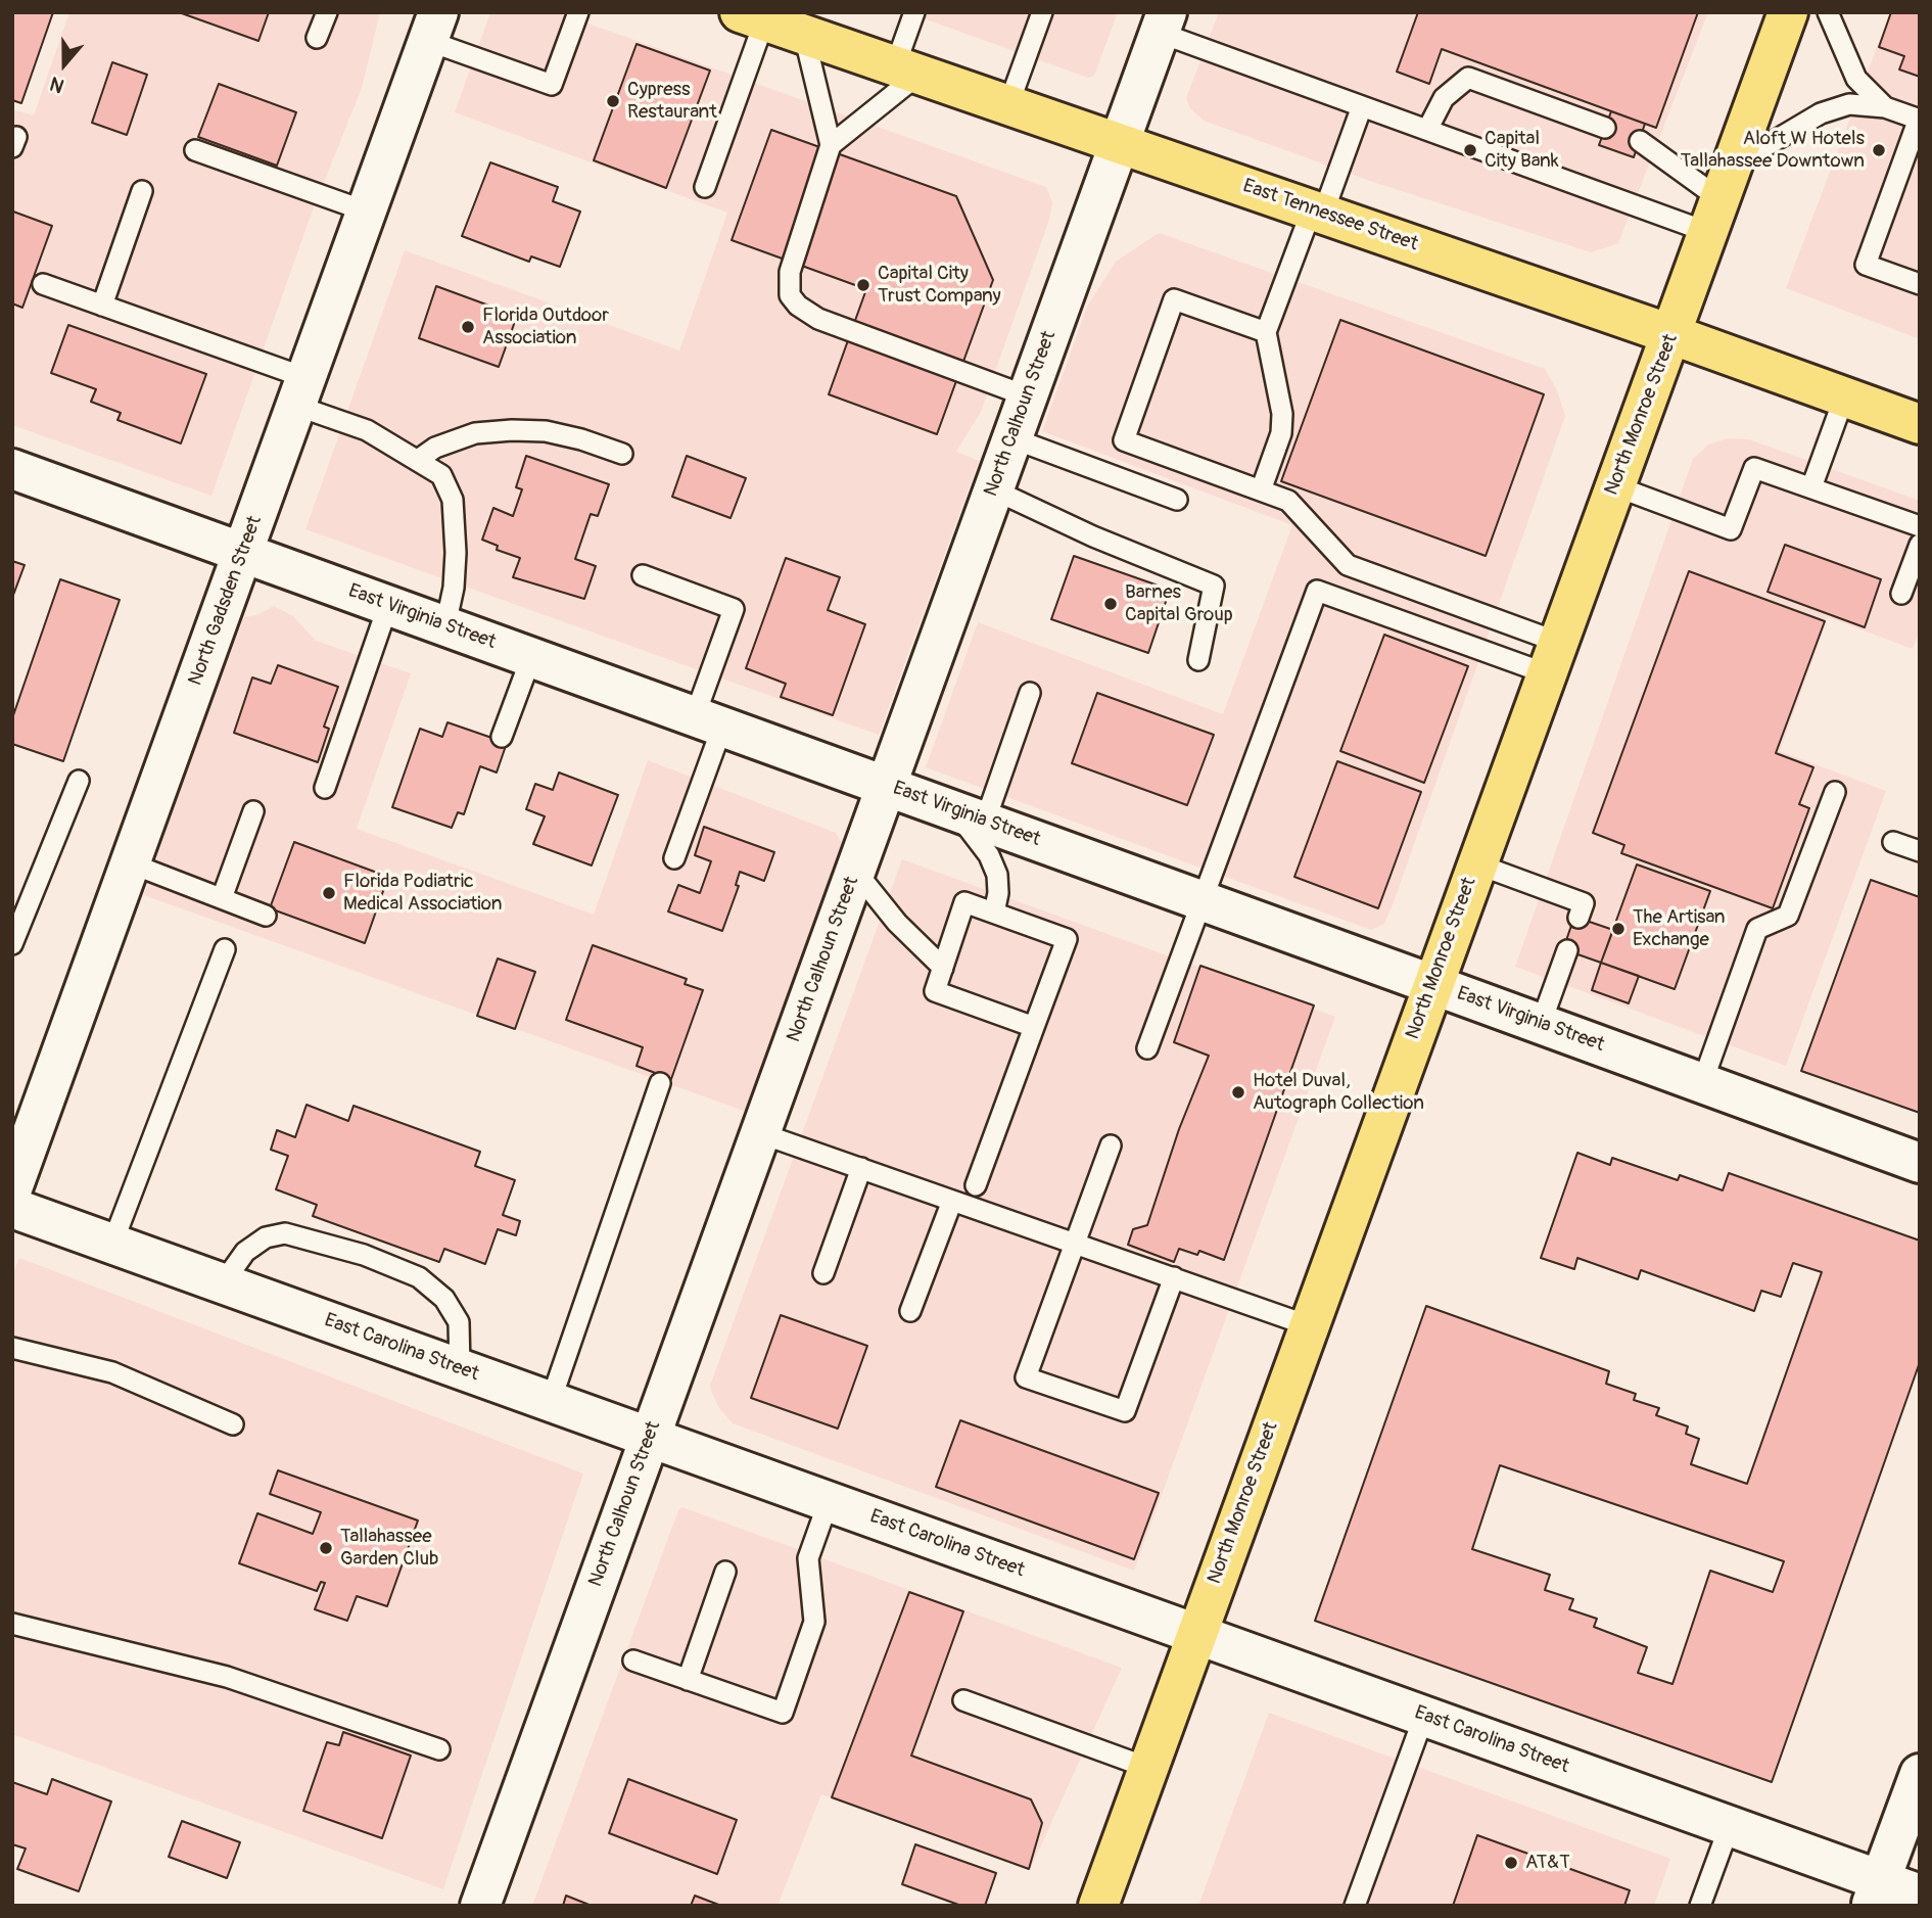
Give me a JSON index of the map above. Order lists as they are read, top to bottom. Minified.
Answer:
{"streets":{"main road":["East Tennessee Street","North Monroe Street"],"street":["North Calhoun Street","North Gadsden Street","East Virginia Street","East Carolina Street"]},"crossings":[["East Tennessee Street","North Calhoun Street"],["East Tennessee Street","North Monroe Street"],["North Calhoun Street","East Virginia Street"],["North Calhoun Street","East Carolina Street"],["North Monroe Street","East Virginia Street"],["North Monroe Street","East Carolina Street"],["North Gadsden Street","East Virginia Street"]],"places":["Cypress Restaurant","Capital City Bank","Aloft W Hotels Tallahassee Downtown","Capital City Trust Company","Florida Outdoor Association","Barnes Capital Group","Florida Podiatric Medical Association","The Artisan Exchange","Hotel Duval, Autograph Collection","Tallahassee Garden Club","AT&T"],"north":"bottom"}
